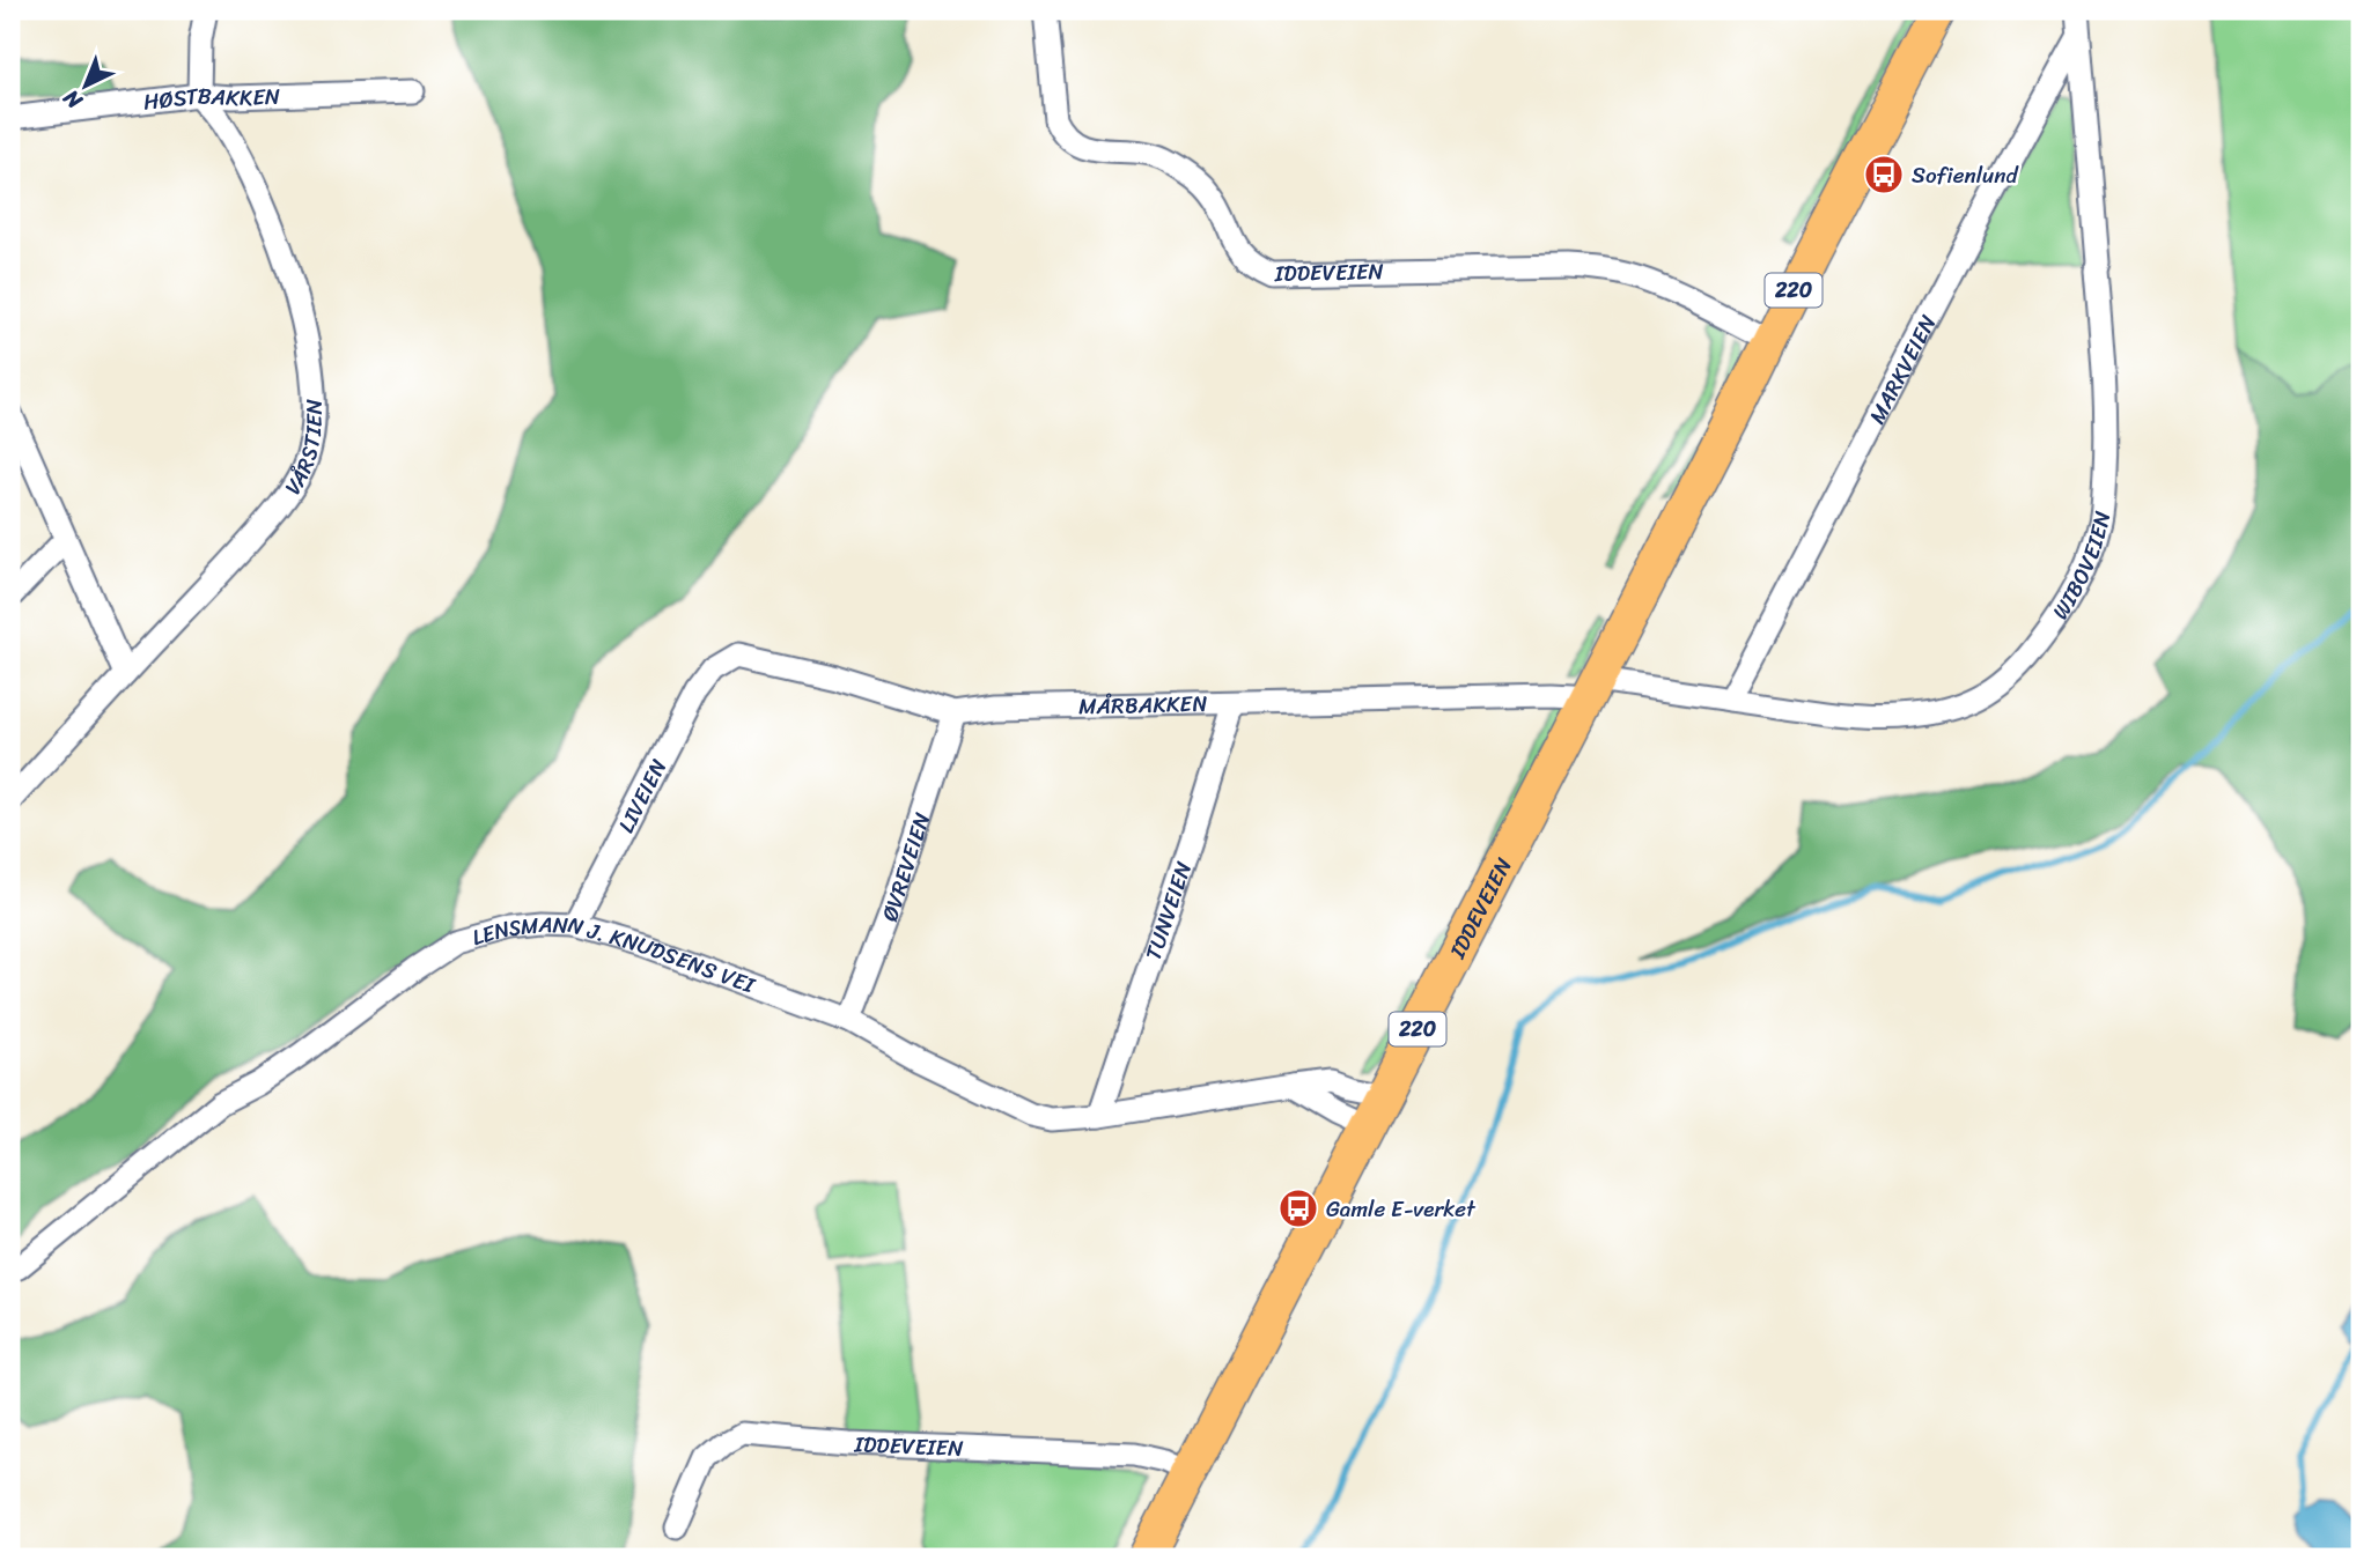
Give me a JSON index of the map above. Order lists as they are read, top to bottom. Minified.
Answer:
{"streets":{"main road":["IDDEVEIEN","220"],"street":["HØSTBAKKEN","MARKVEIEN","VÅRSTIEN","WIBOVEIEN","MÅRBAKKEN","LIVEIEN","ØVREVEIEN","TUNVEIEN","LENSMANN J. KNUDSENS VEI"]},"crossings":[["HØSTBAKKEN","VÅRSTIEN"],["IDDEVEIEN","WIBOVEIEN"],["IDDEVEIEN","MÅRBAKKEN"],["IDDEVEIEN","LENSMANN J. KNUDSENS VEI"],["MARKVEIEN","WIBOVEIEN"],["WIBOVEIEN","MÅRBAKKEN"],["MÅRBAKKEN","LIVEIEN"],["MÅRBAKKEN","ØVREVEIEN"],["MÅRBAKKEN","TUNVEIEN"],["LIVEIEN","LENSMANN J. KNUDSENS VEI"],["ØVREVEIEN","LENSMANN J. KNUDSENS VEI"],["TUNVEIEN","LENSMANN J. KNUDSENS VEI"]],"places":{"bus stop":["Sofienlund","Gamle E-verket"]},"north":"bottom left"}
